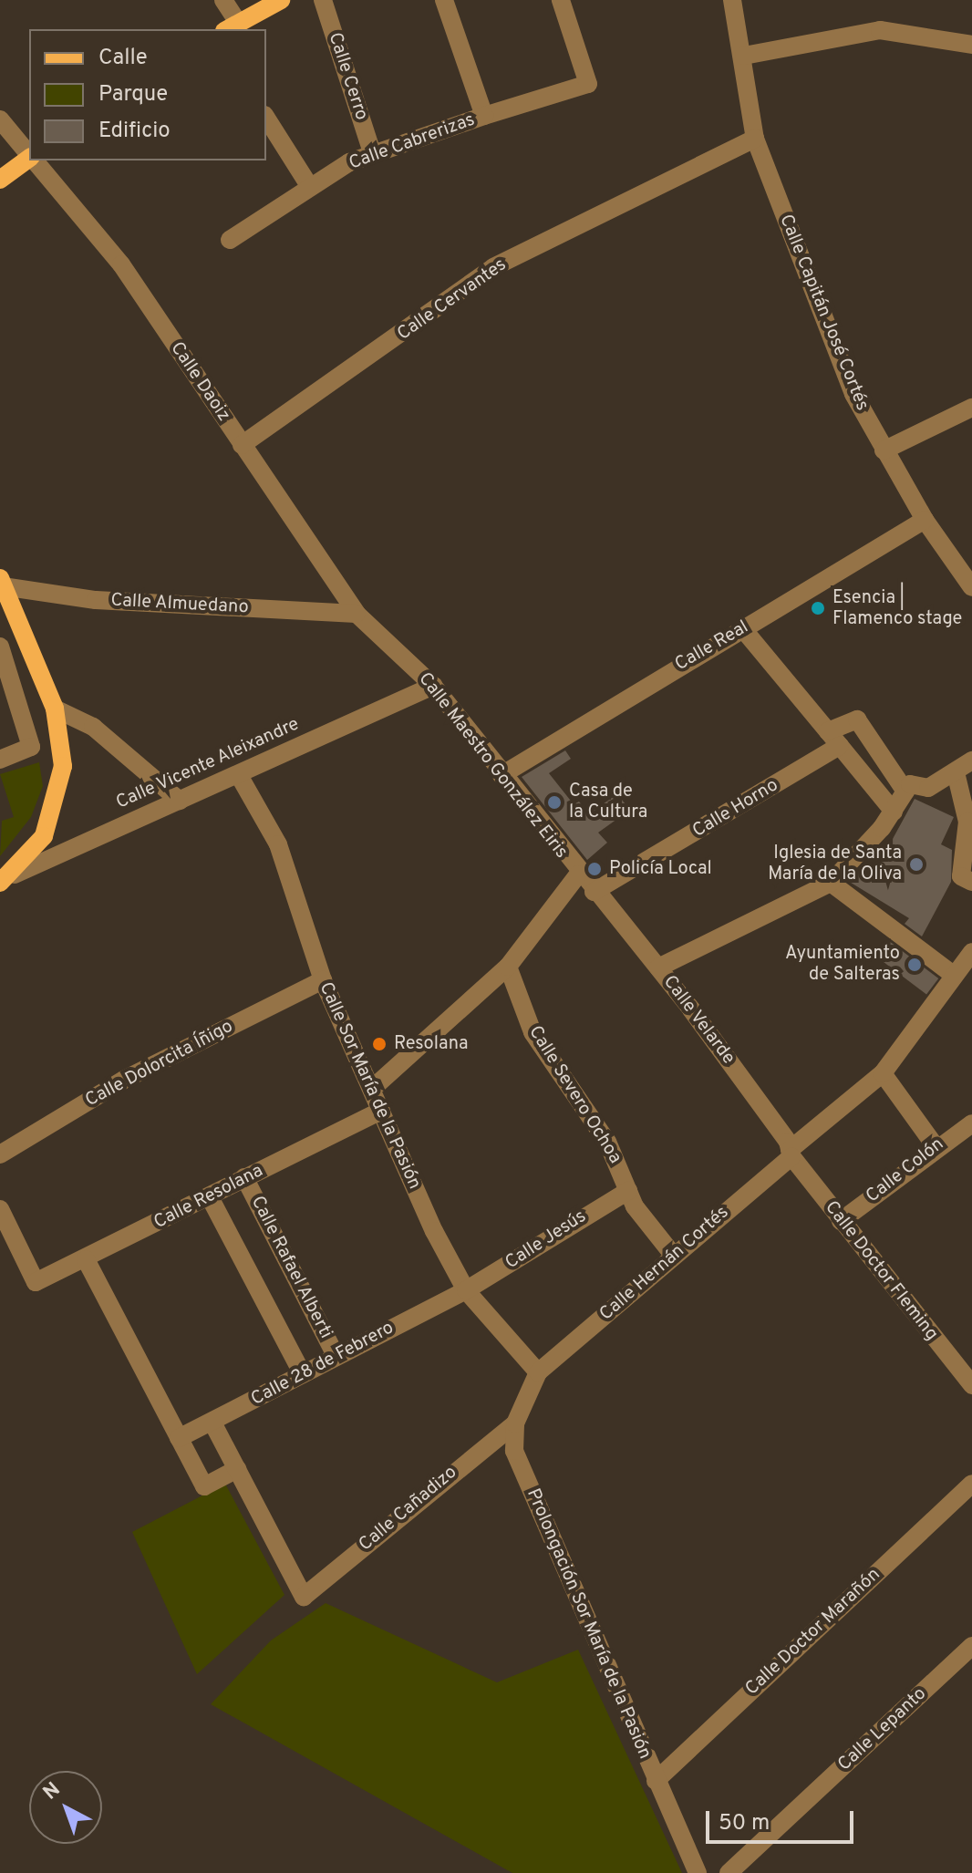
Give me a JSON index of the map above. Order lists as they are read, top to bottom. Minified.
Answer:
{"streets":{"street":["Calle Cerro","Calle Cabrerizas","Calle Cervantes","Calle Capitán José Cortés","Calle Daoiz","Calle Almuedano","Calle Real","Calle Vicente Aleixandre","Calle Maestro González Eiris","Calle Horno","Calle Velarde","Calle Dolorcita Íñigo","Calle Sor María de la Pasión","Calle Severo Ochoa","Calle Colón","Calle Resolana","Calle Jesús","Calle Hernán Cortés","Calle Rafael Alberti","Calle Doctor Fleming","Calle 28 de Febrero","Calle Cañadizo","Prolongación Sor María de la Pasión","Calle Doctor Marañón","Calle Lepanto"]},"crossings":[["Calle Cerro","Calle Cabrerizas"],["Calle Cervantes","Calle Capitán José Cortés"],["Calle Cervantes","Calle Daoiz"],["Calle Capitán José Cortés","Calle Real"],["Calle Daoiz","Calle Almuedano"],["Calle Daoiz","Calle Maestro González Eiris"],["Calle Almuedano","Calle Maestro González Eiris"],["Calle Real","Calle Maestro González Eiris"],["Calle Vicente Aleixandre","Calle Maestro González Eiris"],["Calle Vicente Aleixandre","Calle Sor María de la Pasión"],["Calle Maestro González Eiris","Calle Horno"],["Calle Maestro González Eiris","Calle Velarde"],["Calle Horno","Calle Velarde"],["Calle Velarde","Calle Hernán Cortés"],["Calle Velarde","Calle Doctor Fleming"],["Calle Dolorcita Íñigo","Calle Sor María de la Pasión"],["Calle Sor María de la Pasión","Calle Resolana"],["Calle Sor María de la Pasión","Calle Jesús"],["Calle Sor María de la Pasión","Calle Hernán Cortés"],["Calle Sor María de la Pasión","Calle 28 de Febrero"],["Calle Sor María de la Pasión","Prolongación Sor María de la Pasión"],["Calle Severo Ochoa","Calle Jesús"],["Calle Severo Ochoa","Calle Hernán Cortés"],["Calle Colón","Calle Doctor Fleming"],["Calle Resolana","Calle Rafael Alberti"],["Calle Jesús","Calle 28 de Febrero"],["Calle Hernán Cortés","Calle Doctor Fleming"],["Calle Hernán Cortés","Prolongación Sor María de la Pasión"],["Calle Rafael Alberti","Calle 28 de Febrero"],["Calle Cañadizo","Prolongación Sor María de la Pasión"],["Prolongación Sor María de la Pasión","Calle Doctor Marañón"]],"places":["Esencia | Flamenco stage","Casa de la Cultura","Iglesia de Santa María de la Oliva","Policía Local","Ayuntamiento de Salteras","Resolana"],"legend":["Calle","Parque","Edificio"],"scale_bar":"50 m","north":"top left"}
